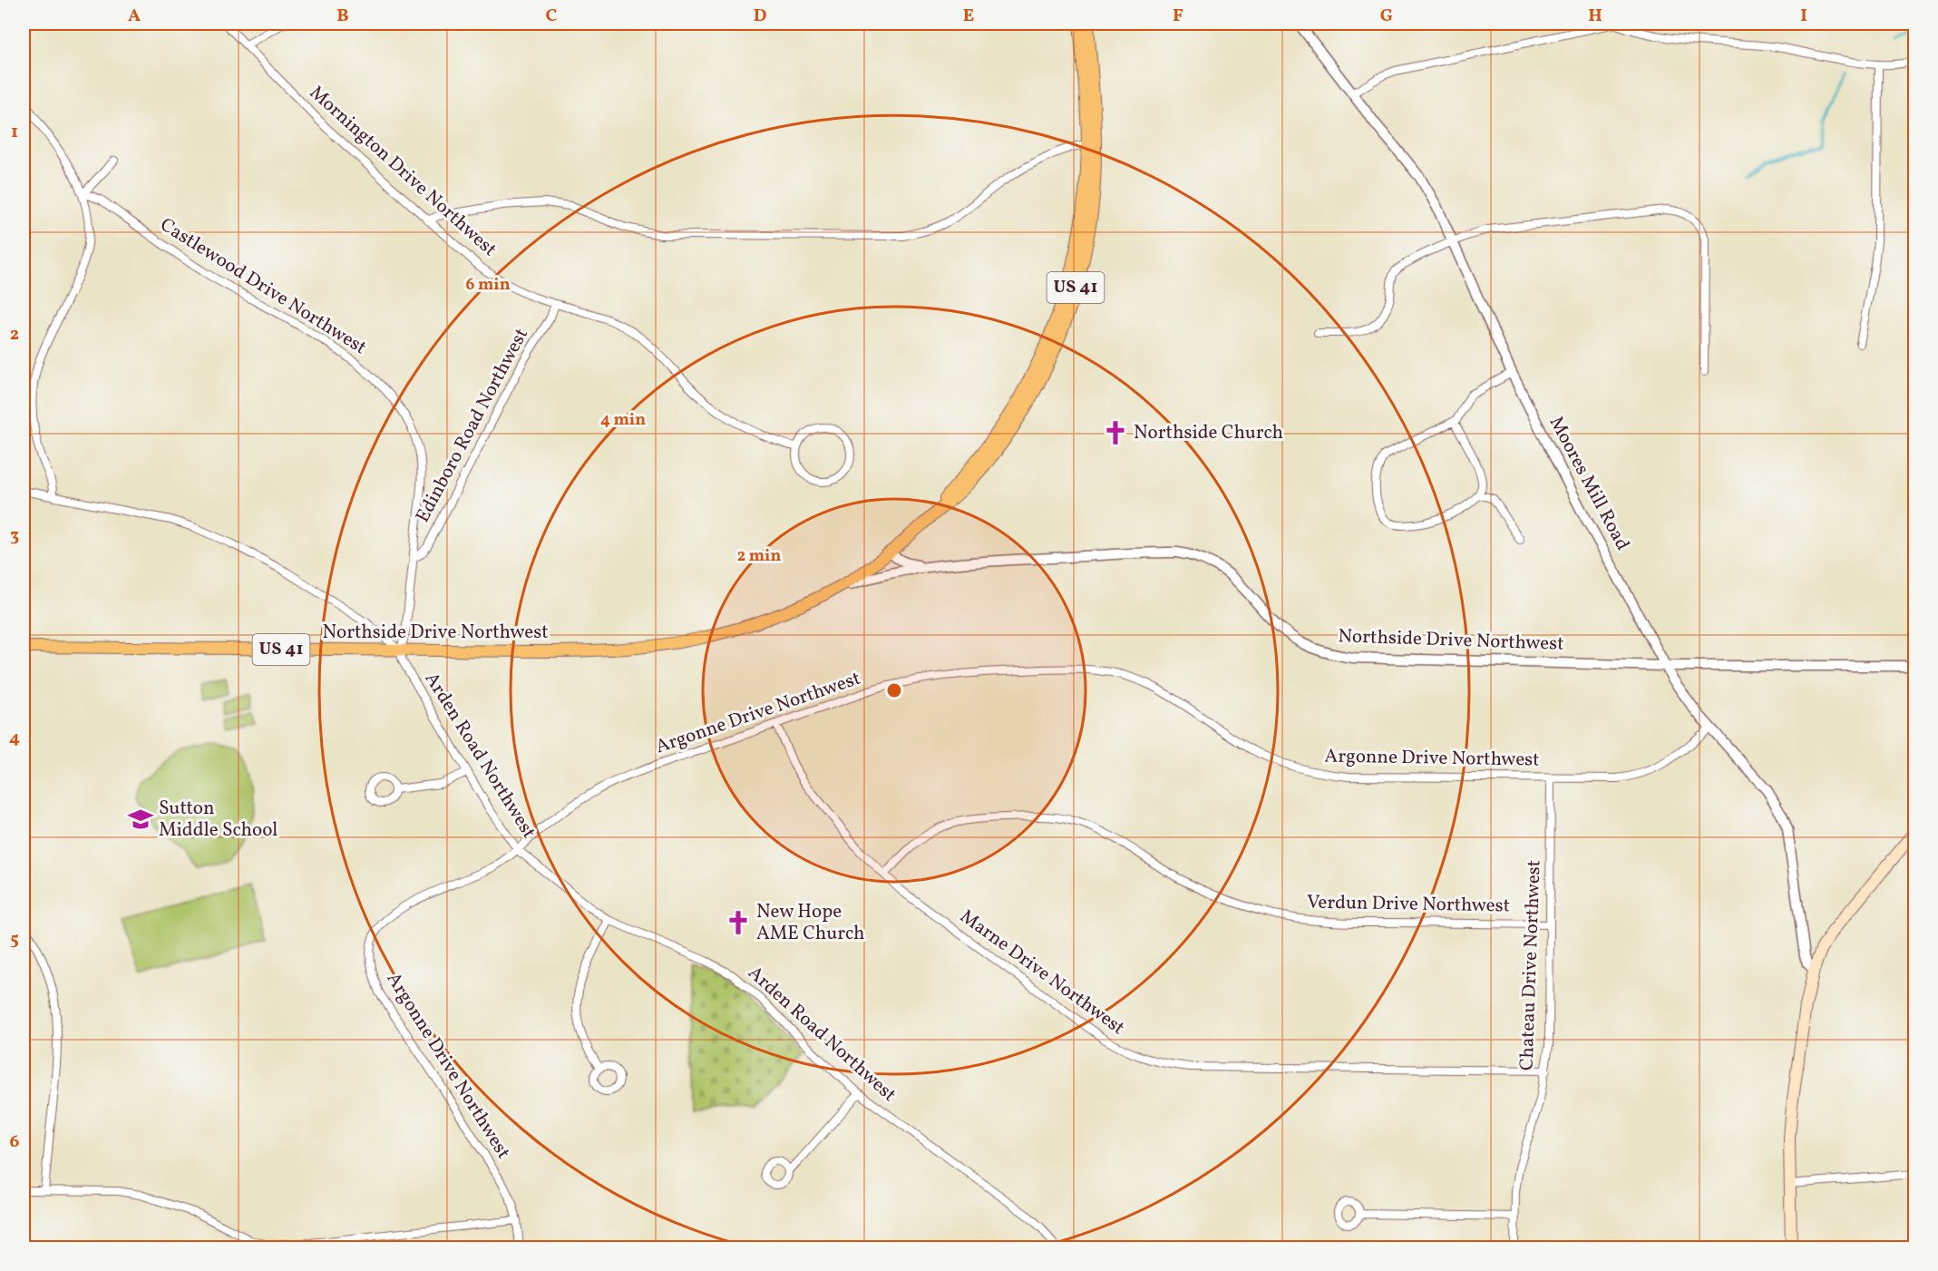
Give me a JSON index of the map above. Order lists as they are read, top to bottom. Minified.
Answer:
{"streets":{"main road":["US 41","Northside Drive Northwest"],"street":["Mornington Drive Northwest","Castlewood Drive Northwest","Edinboro Road Northwest","Moores Mill Road","Argonne Drive Northwest","Arden Road Northwest","Verdun Drive Northwest","Chateau Drive Northwest","Marne Drive Northwest"]},"crossings":[["Mornington Drive Northwest","Edinboro Road Northwest"],["Castlewood Drive Northwest","Edinboro Road Northwest"],["Castlewood Drive Northwest","Northside Drive Northwest"],["Castlewood Drive Northwest","Arden Road Northwest"],["US 41","Northside Drive Northwest"],["Moores Mill Road","Northside Drive Northwest"],["Moores Mill Road","Argonne Drive Northwest"],["Northside Drive Northwest","Arden Road Northwest"],["Argonne Drive Northwest","Arden Road Northwest"],["Argonne Drive Northwest","Chateau Drive Northwest"],["Argonne Drive Northwest","Marne Drive Northwest"],["Verdun Drive Northwest","Chateau Drive Northwest"],["Verdun Drive Northwest","Marne Drive Northwest"],["Chateau Drive Northwest","Marne Drive Northwest"]],"places":{"church":["Northside Church","New Hope AME Church"],"school or university":["Sutton Middle School"]},"grid":{"columns":["A","B","C","D","E","F","G","H","I"],"rows":["1","2","3","4","5","6"]},"rings":["6 min","4 min","2 min"]}
